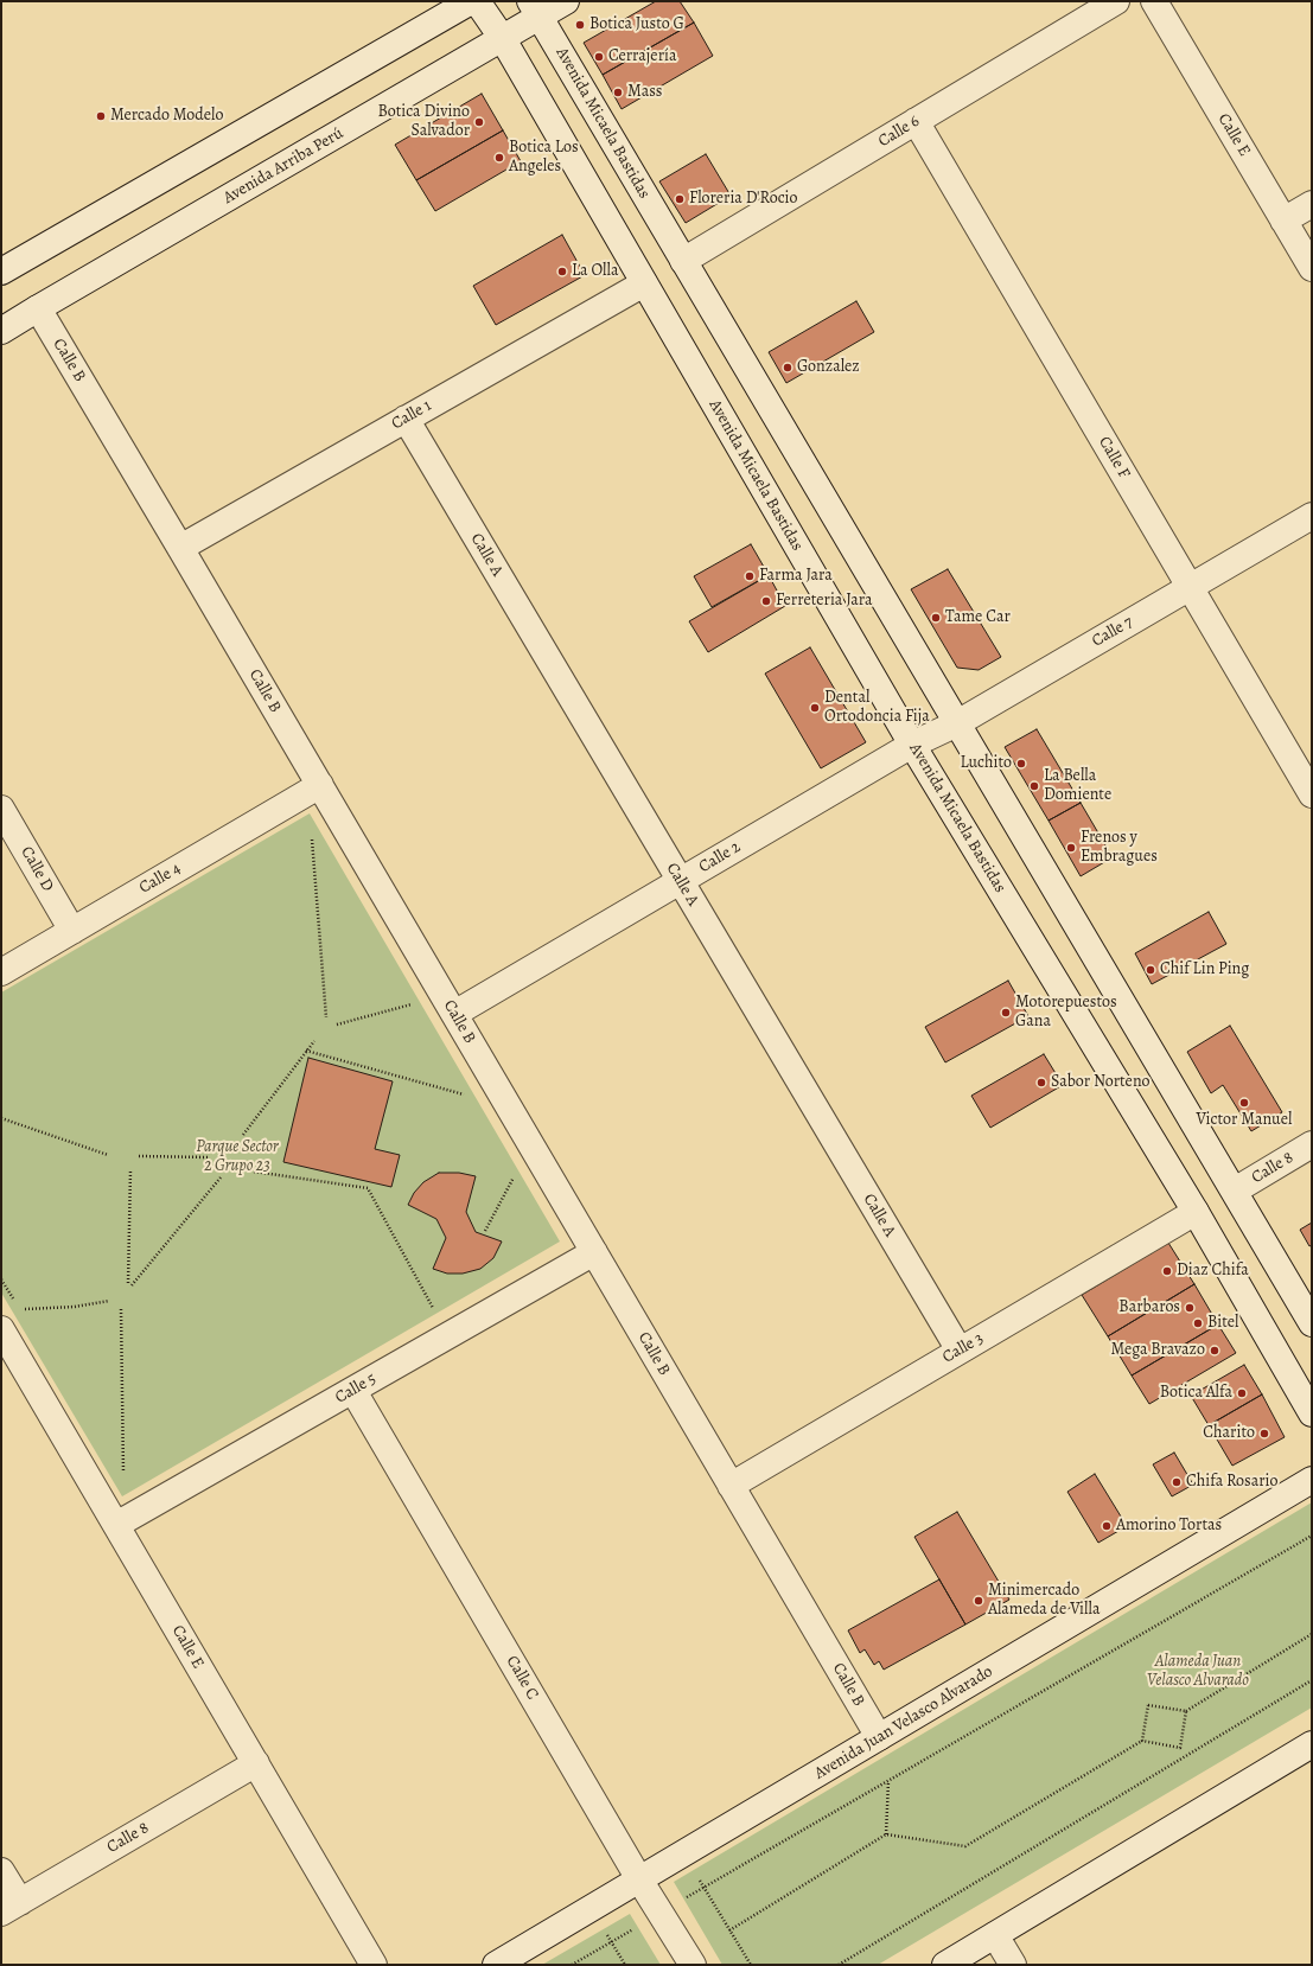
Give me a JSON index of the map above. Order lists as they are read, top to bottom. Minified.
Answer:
{"streets":{"street":["Avenida Micaela Bastidas","Calle 6","Calle E","Avenida Arriba Perú","Calle B","Calle 1","Calle F","Calle A","Calle 7","Calle 2","Calle D","Calle 4","Calle 8","Calle 3","Calle 5","Calle C","Avenida Juan Velasco Alvarado"]},"crossings":[["Avenida Micaela Bastidas","Calle 6"],["Avenida Micaela Bastidas","Avenida Arriba Perú"],["Avenida Micaela Bastidas","Calle 1"],["Avenida Micaela Bastidas","Calle 7"],["Avenida Micaela Bastidas","Calle 2"],["Avenida Micaela Bastidas","Calle 8"],["Avenida Micaela Bastidas","Calle 3"],["Calle 6","Calle F"],["Calle E","Calle 8"],["Calle E","Calle 5"],["Avenida Arriba Perú","Calle B"],["Calle B","Calle 1"],["Calle B","Calle 2"],["Calle B","Calle 4"],["Calle B","Calle 3"],["Calle B","Calle 5"],["Calle B","Avenida Juan Velasco Alvarado"],["Calle 1","Calle A"],["Calle F","Calle 7"],["Calle A","Calle 2"],["Calle A","Calle 3"],["Calle 7","Calle 2"],["Calle D","Calle 4"],["Calle 5","Calle C"],["Calle C","Avenida Juan Velasco Alvarado"]],"parks":["Parque Sector 2 Grupo 23","Alameda Juan Velasco Alvarado"],"places":["Botica Justo G","Cerrajería","Mass","Mercado Modelo","Botica Divino Salvador","Botica Los Angeles","Floreria D'Rocio","La Olla","Gonzalez","Farma Jara","Ferreteria Jara","Tame Car","Dental Ortodoncia Fija","Luchito","La Bella Domiente","Frenos y Embragues","Chif Lin Ping","Motorepuestos Gana","Sabor Norteno","Victor Manuel","Diaz Chifa","Barbaros","Bitel","Mega Bravazo","Botica Alfa","Charito","Chifa Rosario","Amorino Tortas","Minimercado Alameda de Villa"]}
